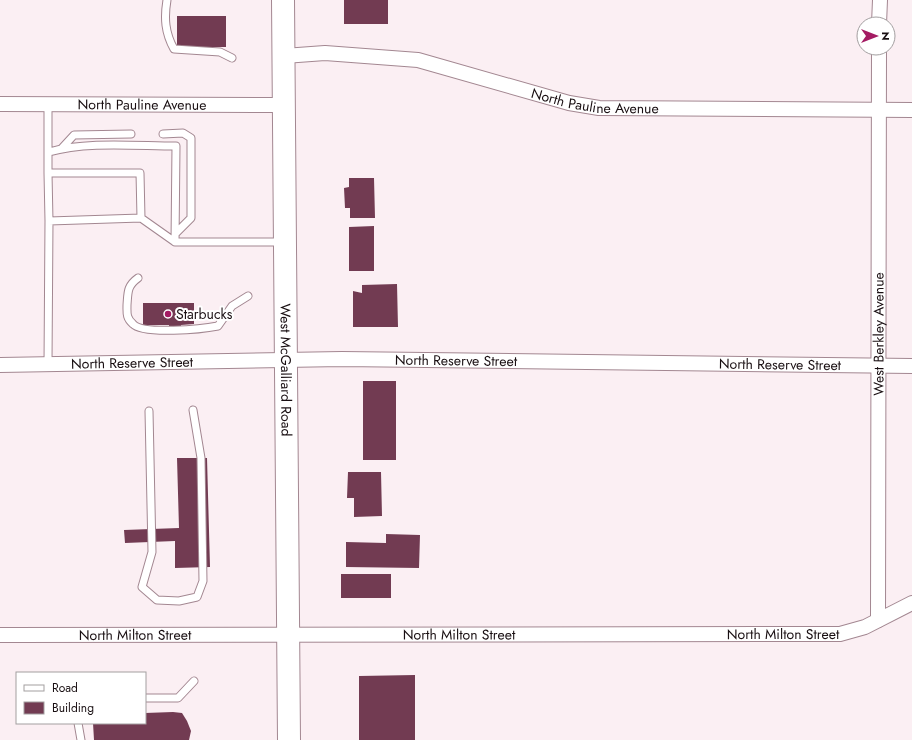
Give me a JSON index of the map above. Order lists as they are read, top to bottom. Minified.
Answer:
{"streets":{"main road":["West McGalliard Road"],"street":["North Pauline Avenue","West Berkley Avenue","North Reserve Street","North Milton Street"]},"crossings":[["North Pauline Avenue","West Berkley Avenue"],["North Pauline Avenue","West McGalliard Road"],["West Berkley Avenue","North Reserve Street"],["West Berkley Avenue","North Milton Street"],["North Reserve Street","West McGalliard Road"],["West McGalliard Road","North Milton Street"]],"places":["Starbucks"],"legend":["Road","Building"],"north":"right"}
